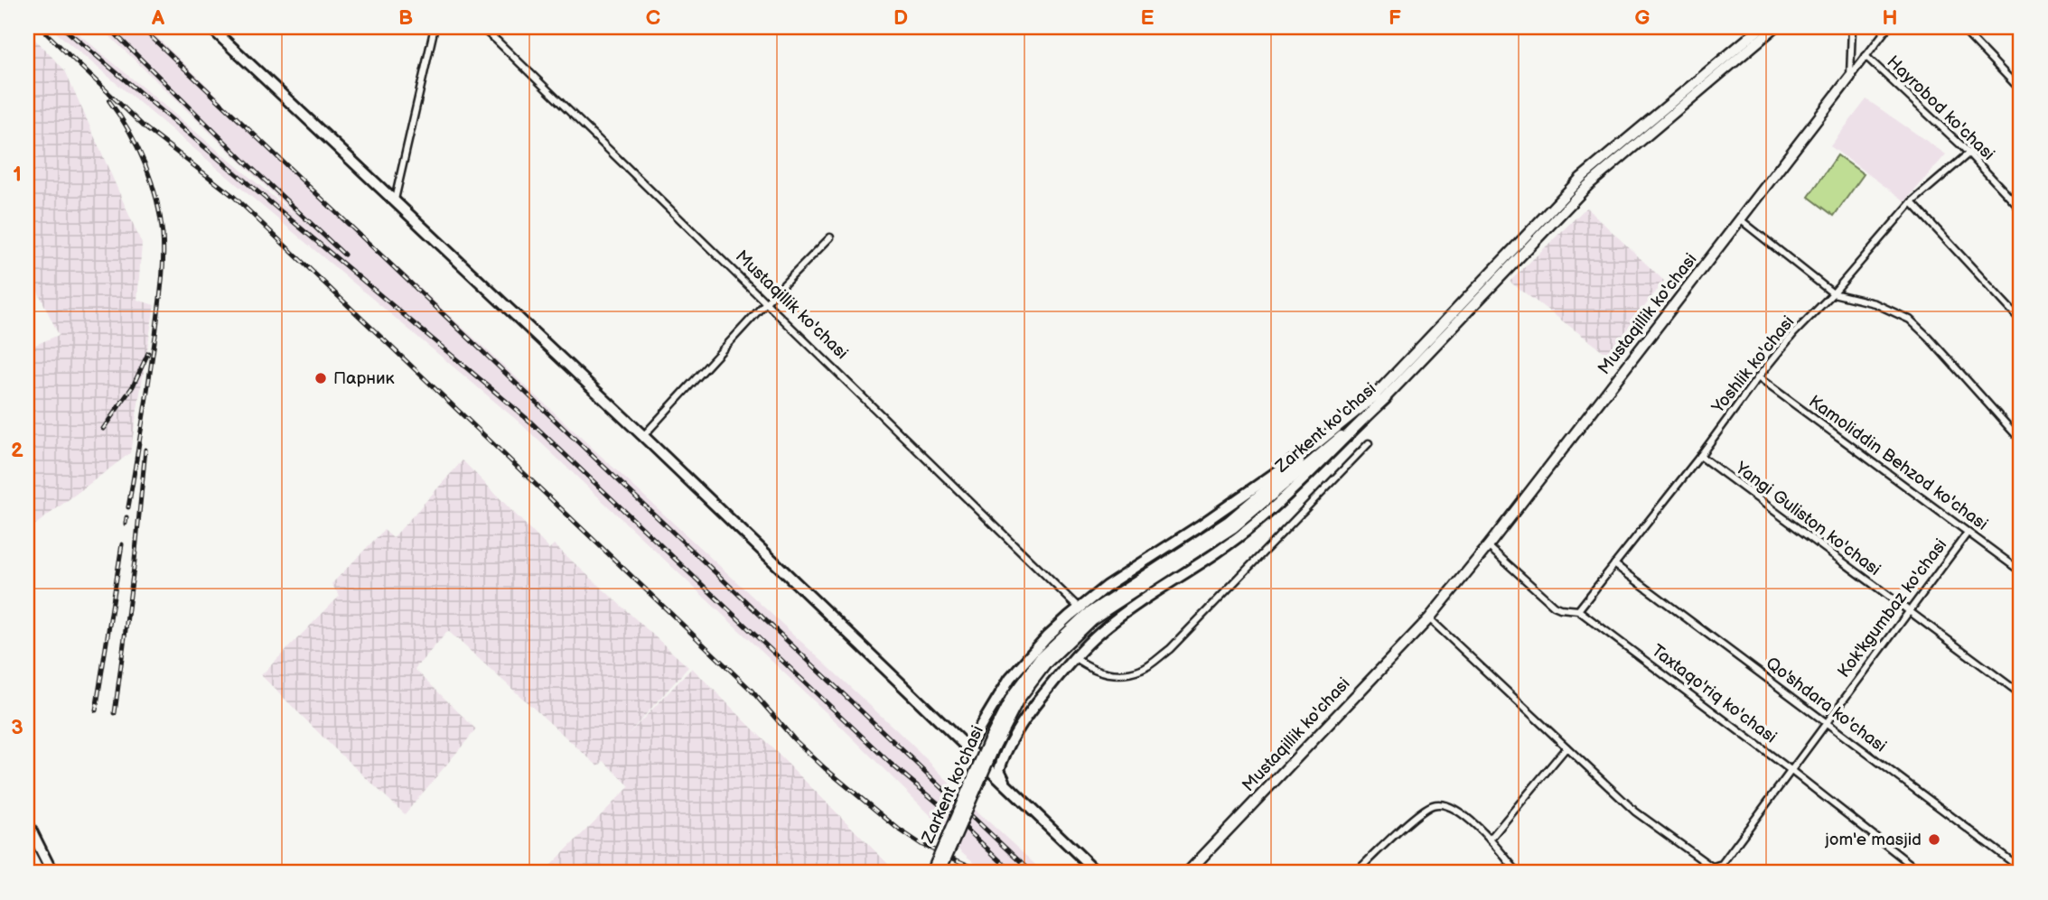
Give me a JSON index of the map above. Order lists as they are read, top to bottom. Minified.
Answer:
{"streets":{"main road":["Mustaqillik ko'chasi","Zarkent ko'chasi"],"street":["Hayrobod ko'chasi","Yoshlik ko'chasi","Kamoliddin Behzod ko'chasi","Yangi Guliston ko'chasi","Kok'kgumbaz ko'chasi","Taxtaqo'riq ko'chasi","Qo'shdara ko'chasi"]},"crossings":[["Hayrobod ko'chasi","Mustaqillik ko'chasi"],["Hayrobod ko'chasi","Yoshlik ko'chasi"],["Mustaqillik ko'chasi","Taxtaqo'riq ko'chasi"],["Yoshlik ko'chasi","Kamoliddin Behzod ko'chasi"],["Yoshlik ko'chasi","Yangi Guliston ko'chasi"],["Yoshlik ko'chasi","Taxtaqo'riq ko'chasi"],["Yoshlik ko'chasi","Qo'shdara ko'chasi"],["Kamoliddin Behzod ko'chasi","Kok'kgumbaz ko'chasi"],["Yangi Guliston ko'chasi","Kok'kgumbaz ko'chasi"],["Kok'kgumbaz ko'chasi","Taxtaqo'riq ko'chasi"],["Kok'kgumbaz ko'chasi","Qo'shdara ko'chasi"]],"places":["Парник","jom'e masjid"],"grid":{"columns":["A","B","C","D","E","F","G","H"],"rows":["1","2","3"]}}
